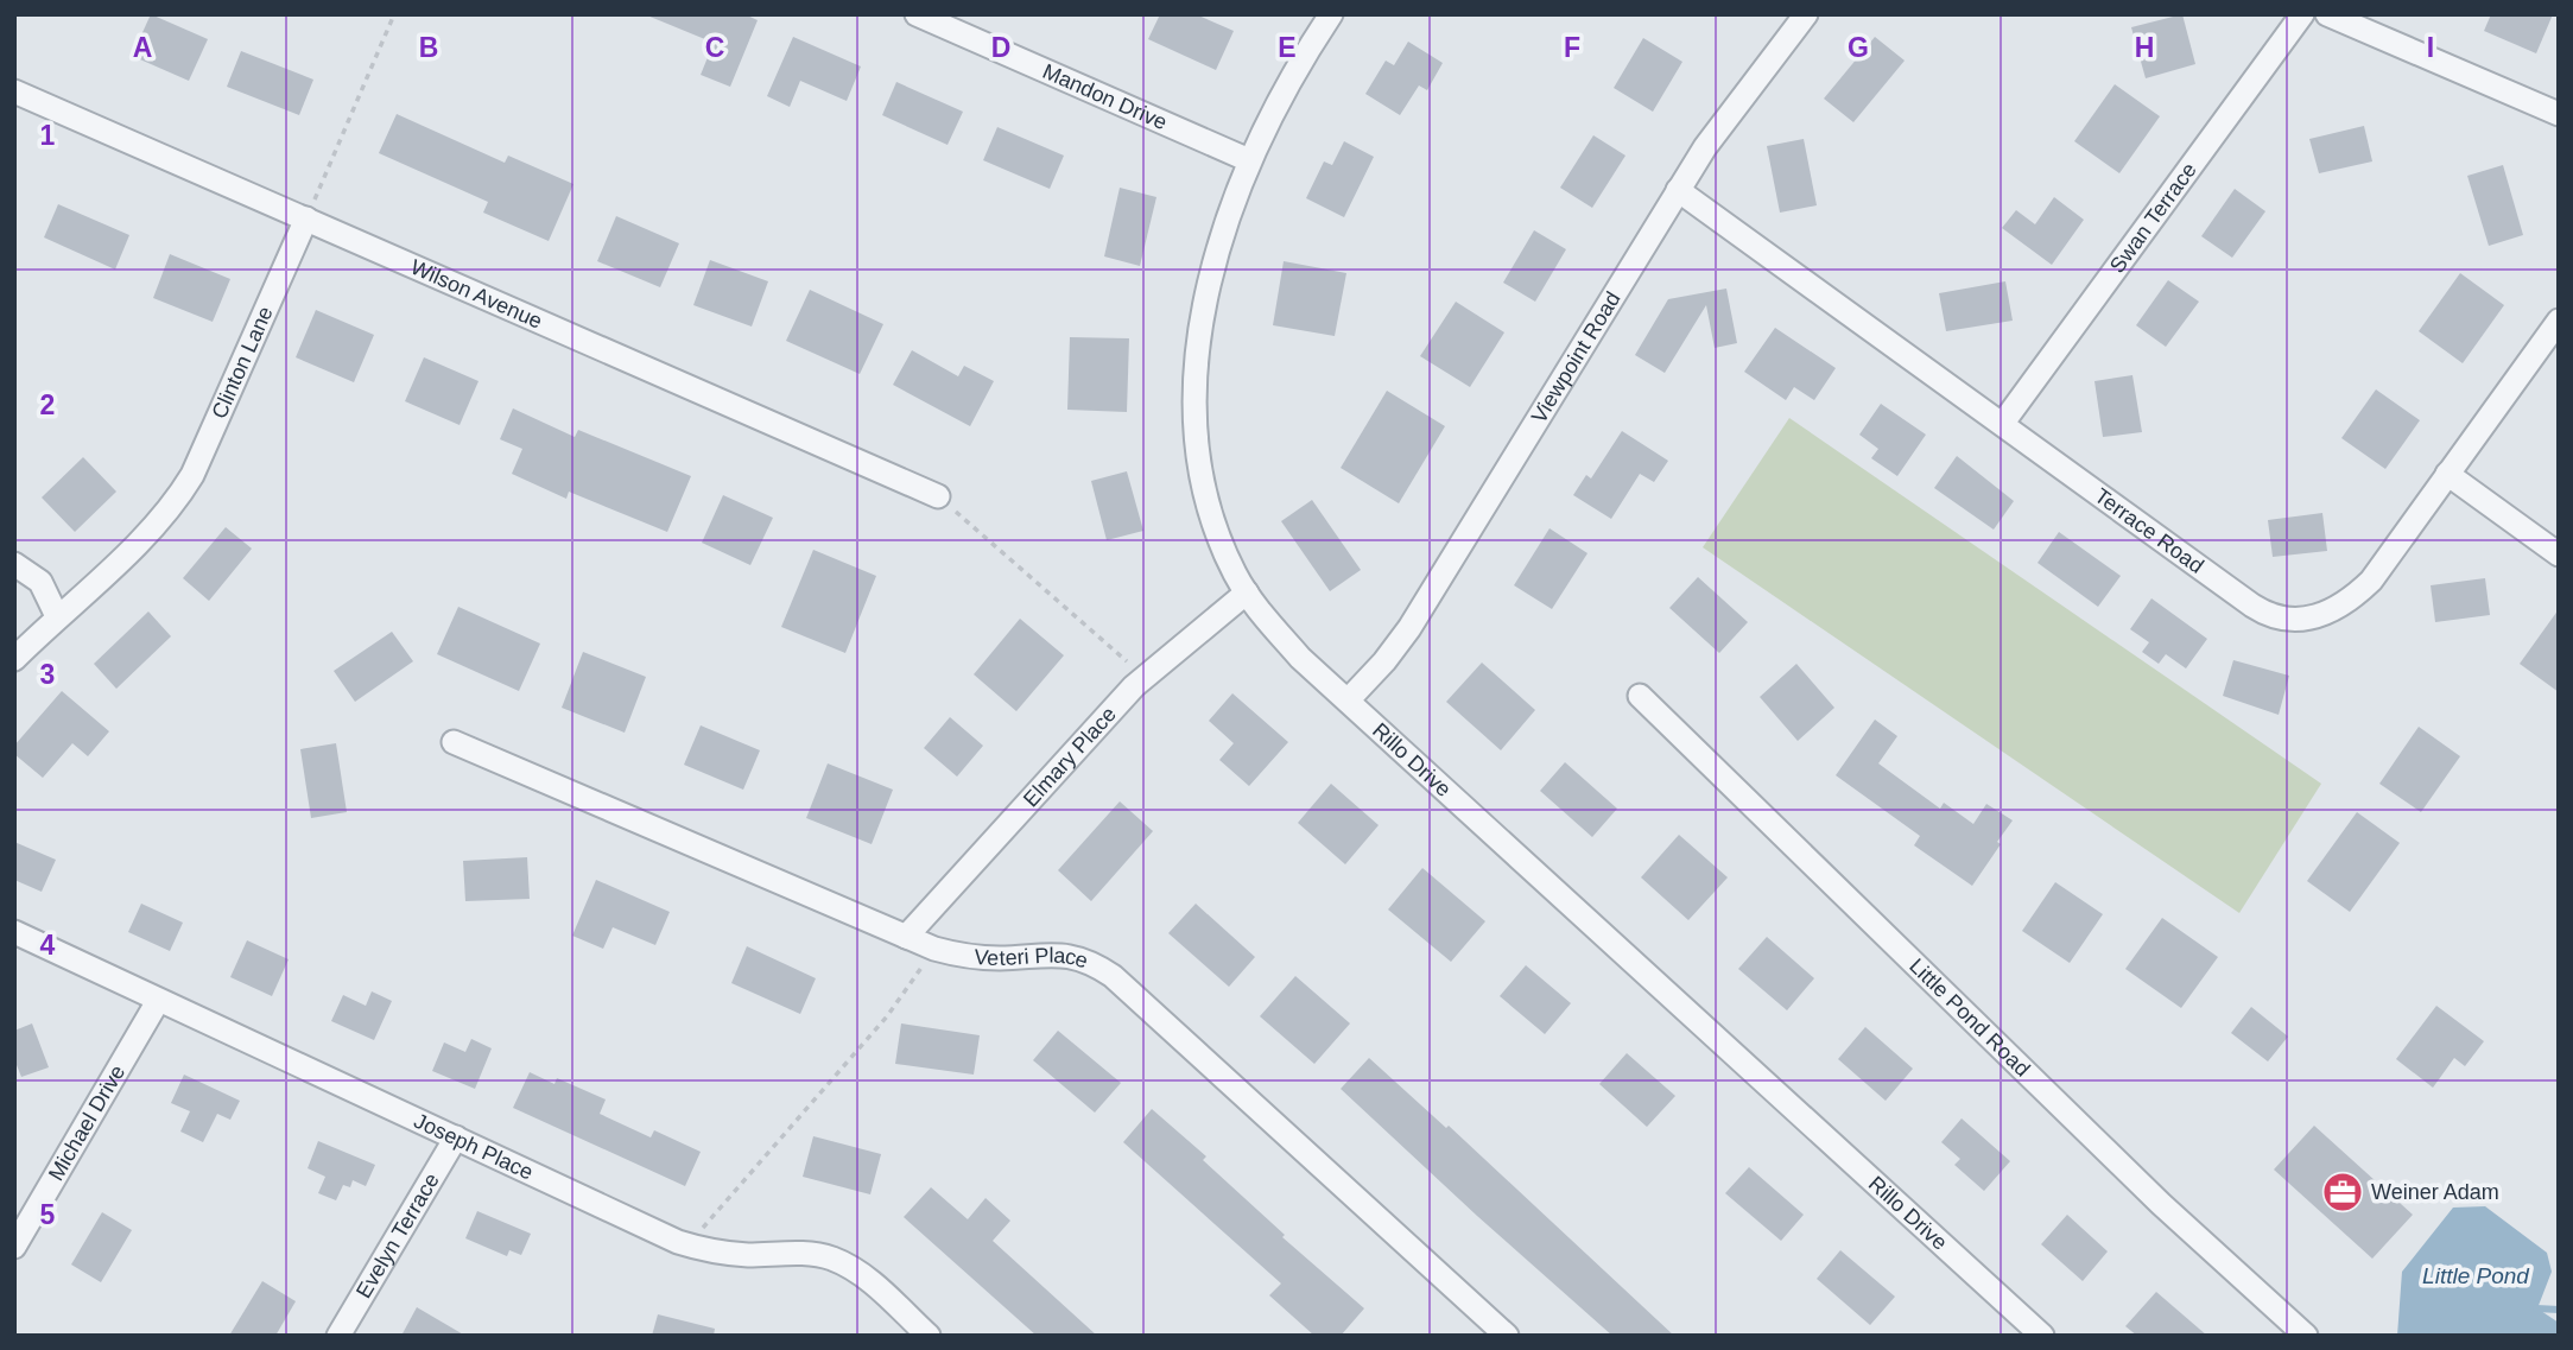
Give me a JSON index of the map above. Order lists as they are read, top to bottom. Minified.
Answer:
{"streets":{"street":["Mandon Drive","Swan Terrace","Wilson Avenue","Viewpoint Road","Clinton Lane","Terrace Road","Elmary Place","Rillo Drive","Veteri Place","Little Pond Road","Michael Drive","Joseph Place","Evelyn Terrace"]},"crossings":[["Mandon Drive","Rillo Drive"],["Swan Terrace","Terrace Road"],["Wilson Avenue","Clinton Lane"],["Viewpoint Road","Terrace Road"],["Viewpoint Road","Rillo Drive"],["Elmary Place","Rillo Drive"],["Elmary Place","Veteri Place"],["Michael Drive","Joseph Place"],["Joseph Place","Evelyn Terrace"]],"water":["Little Pond"],"places":{"office":["Weiner Adam"]},"grid":{"columns":["A","B","C","D","E","F","G","H","I"],"rows":["1","2","3","4","5"]}}
